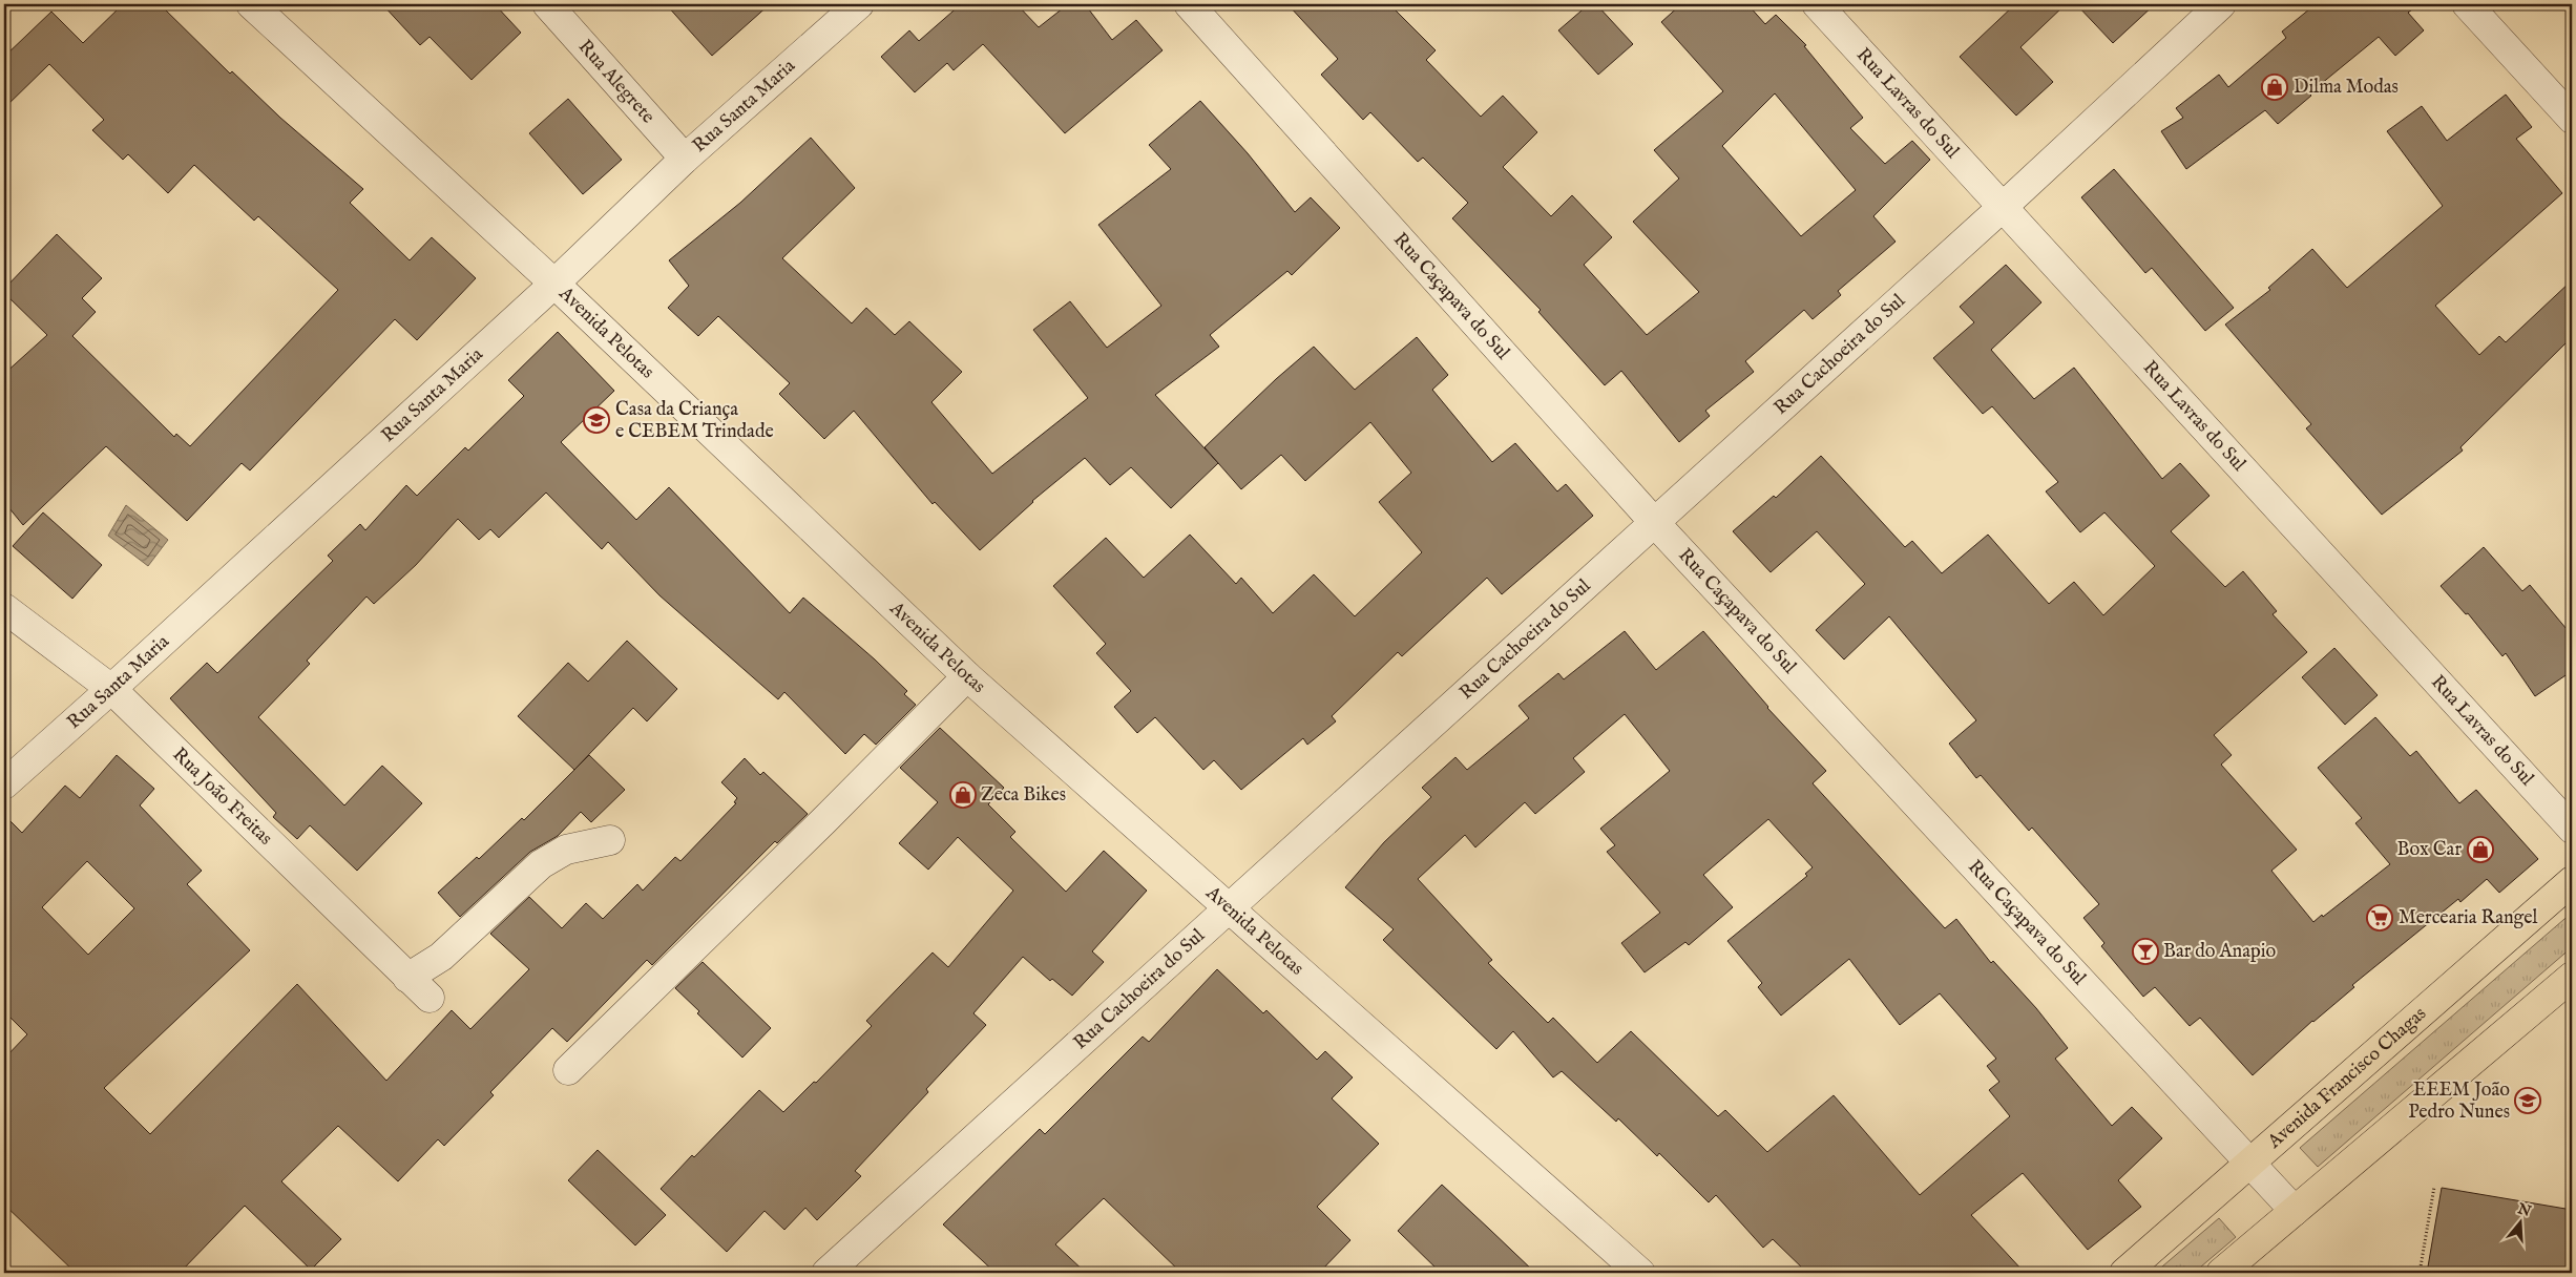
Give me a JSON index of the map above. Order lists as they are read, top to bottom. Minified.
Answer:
{"streets":{"main road":["Avenida Francisco Chagas"],"street":["Rua Alegrete","Rua Lavras do Sul","Rua Santa Maria","Rua Caçapava do Sul","Avenida Pelotas","Rua Cachoeira do Sul","Rua João Freitas"]},"crossings":[["Rua Alegrete","Rua Santa Maria"],["Rua Lavras do Sul","Rua Cachoeira do Sul"],["Rua Santa Maria","Avenida Pelotas"],["Rua Santa Maria","Rua João Freitas"],["Rua Caçapava do Sul","Rua Cachoeira do Sul"],["Rua Caçapava do Sul","Avenida Francisco Chagas"],["Avenida Pelotas","Rua Cachoeira do Sul"]],"places":{"shop":["Dilma Modas","Zeca Bikes","Box Car"],"school or university":["Casa da Criança e CEBEM Trindade","EEEM João Pedro Nunes"],"supermarket":["Mercearia Rangel"],"bar":["Bar do Anapio"]},"north":"top"}
